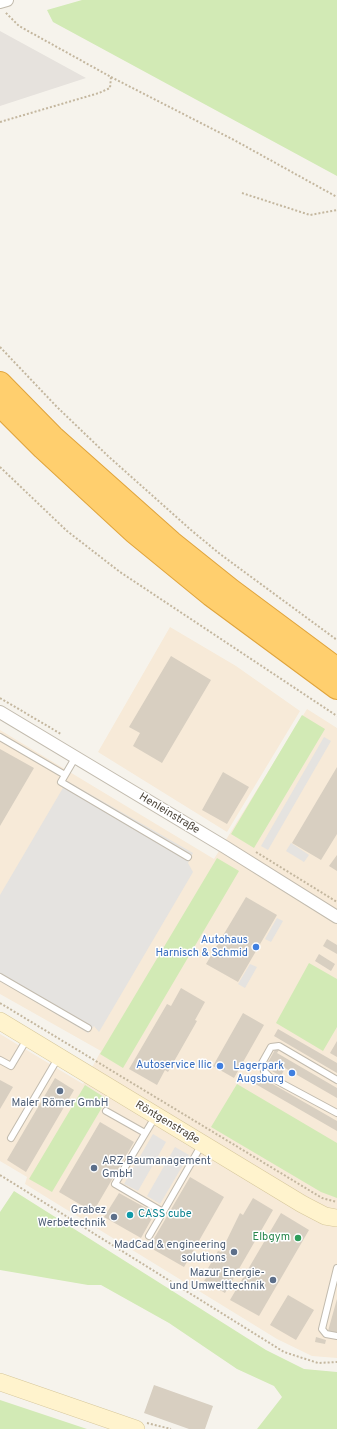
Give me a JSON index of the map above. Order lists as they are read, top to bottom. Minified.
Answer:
{"streets":{"street":["Henleinstraße","Röntgenstraße"]},"places":["Autohaus Harnisch & Schmid","Autoservice Ilic","Lagerpark Augsburg","Maler Römer GmbH","ARZ Baumanagement GmbH","CASS cube","Grabez Werbetechnik","Elbgym","MadCad & engineering solutions","Mazur Energie- und Umwelttechnik"]}
